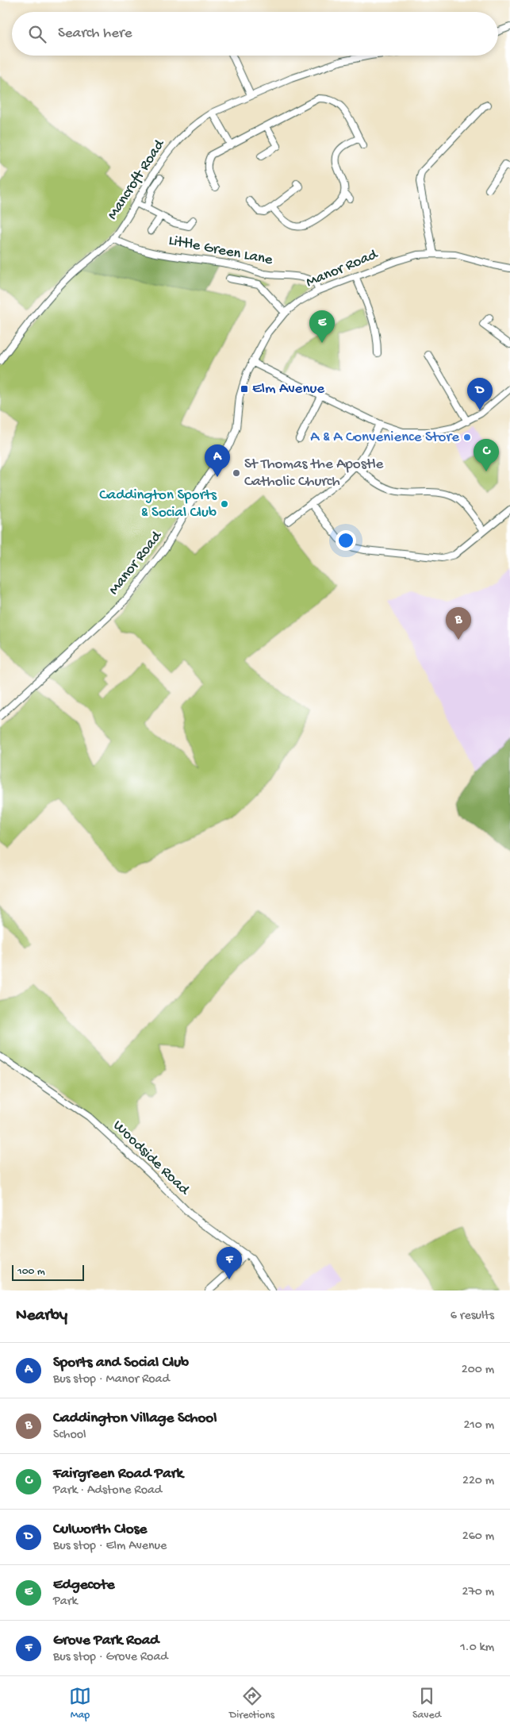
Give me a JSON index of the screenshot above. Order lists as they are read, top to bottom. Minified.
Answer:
{"streets":{"street":["Mancroft Road","Little Green Lane","Manor Road","Woodside Road"]},"crossings":[["Mancroft Road","Little Green Lane"],["Little Green Lane","Manor Road"]],"places":{"transit":["Elm Avenue"],"other":["A & A Convenience Store","St Thomas the Apostle Catholic Church","Caddington Sports & Social Club"]},"scale_bar":"100 m","page":{"search":"Search here","pins":["E","D","C","A","B","F"],"scale":"100 m","heading":["Nearby","6 results"],"list":[{"mark":"A","name":"Sports and Social Club","note":"Bus stop · Manor Road","value":"200 m"},{"mark":"B","name":"Caddington Village School","note":"School","value":"210 m"},{"mark":"C","name":"Fairgreen Road Park","note":"Park · Adstone Road","value":"220 m"},{"mark":"D","name":"Culworth Close","note":"Bus stop · Elm Avenue","value":"260 m"},{"mark":"E","name":"Edgecote","note":"Park","value":"270 m"},{"mark":"F","name":"Grove Park Road","note":"Bus stop · Grove Road","value":"1.0 km"}],"nav":["Map","Directions","Saved"]}}
